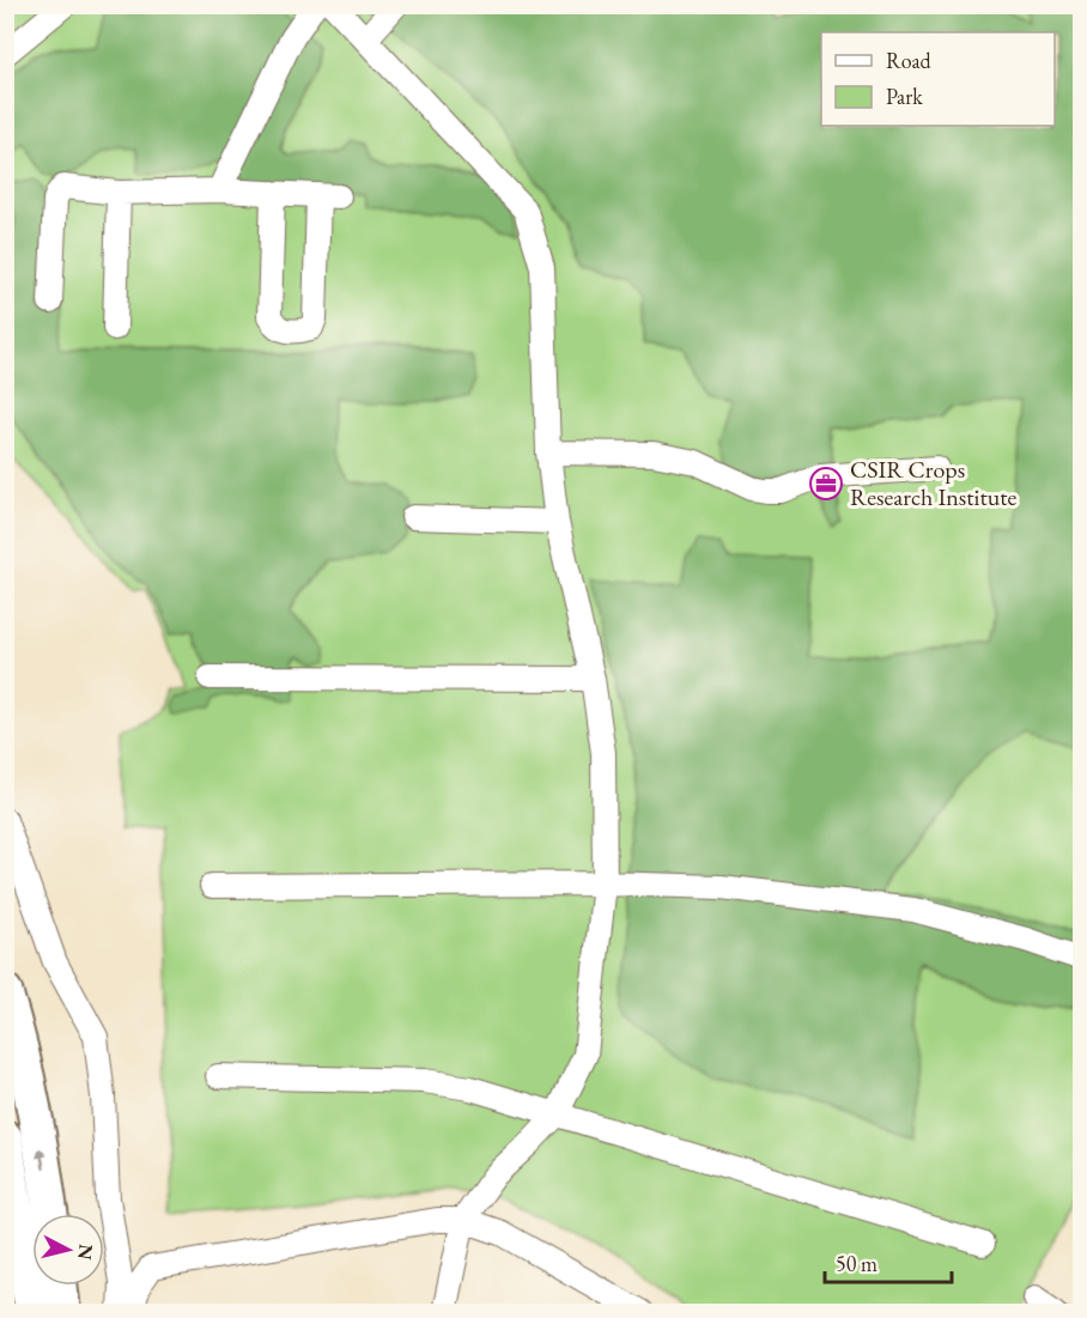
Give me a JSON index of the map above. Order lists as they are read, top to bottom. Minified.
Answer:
{"places":{"office":["CSIR Crops Research Institute"]},"legend":["Road","Park"],"scale_bar":"50 m","north":"right"}
